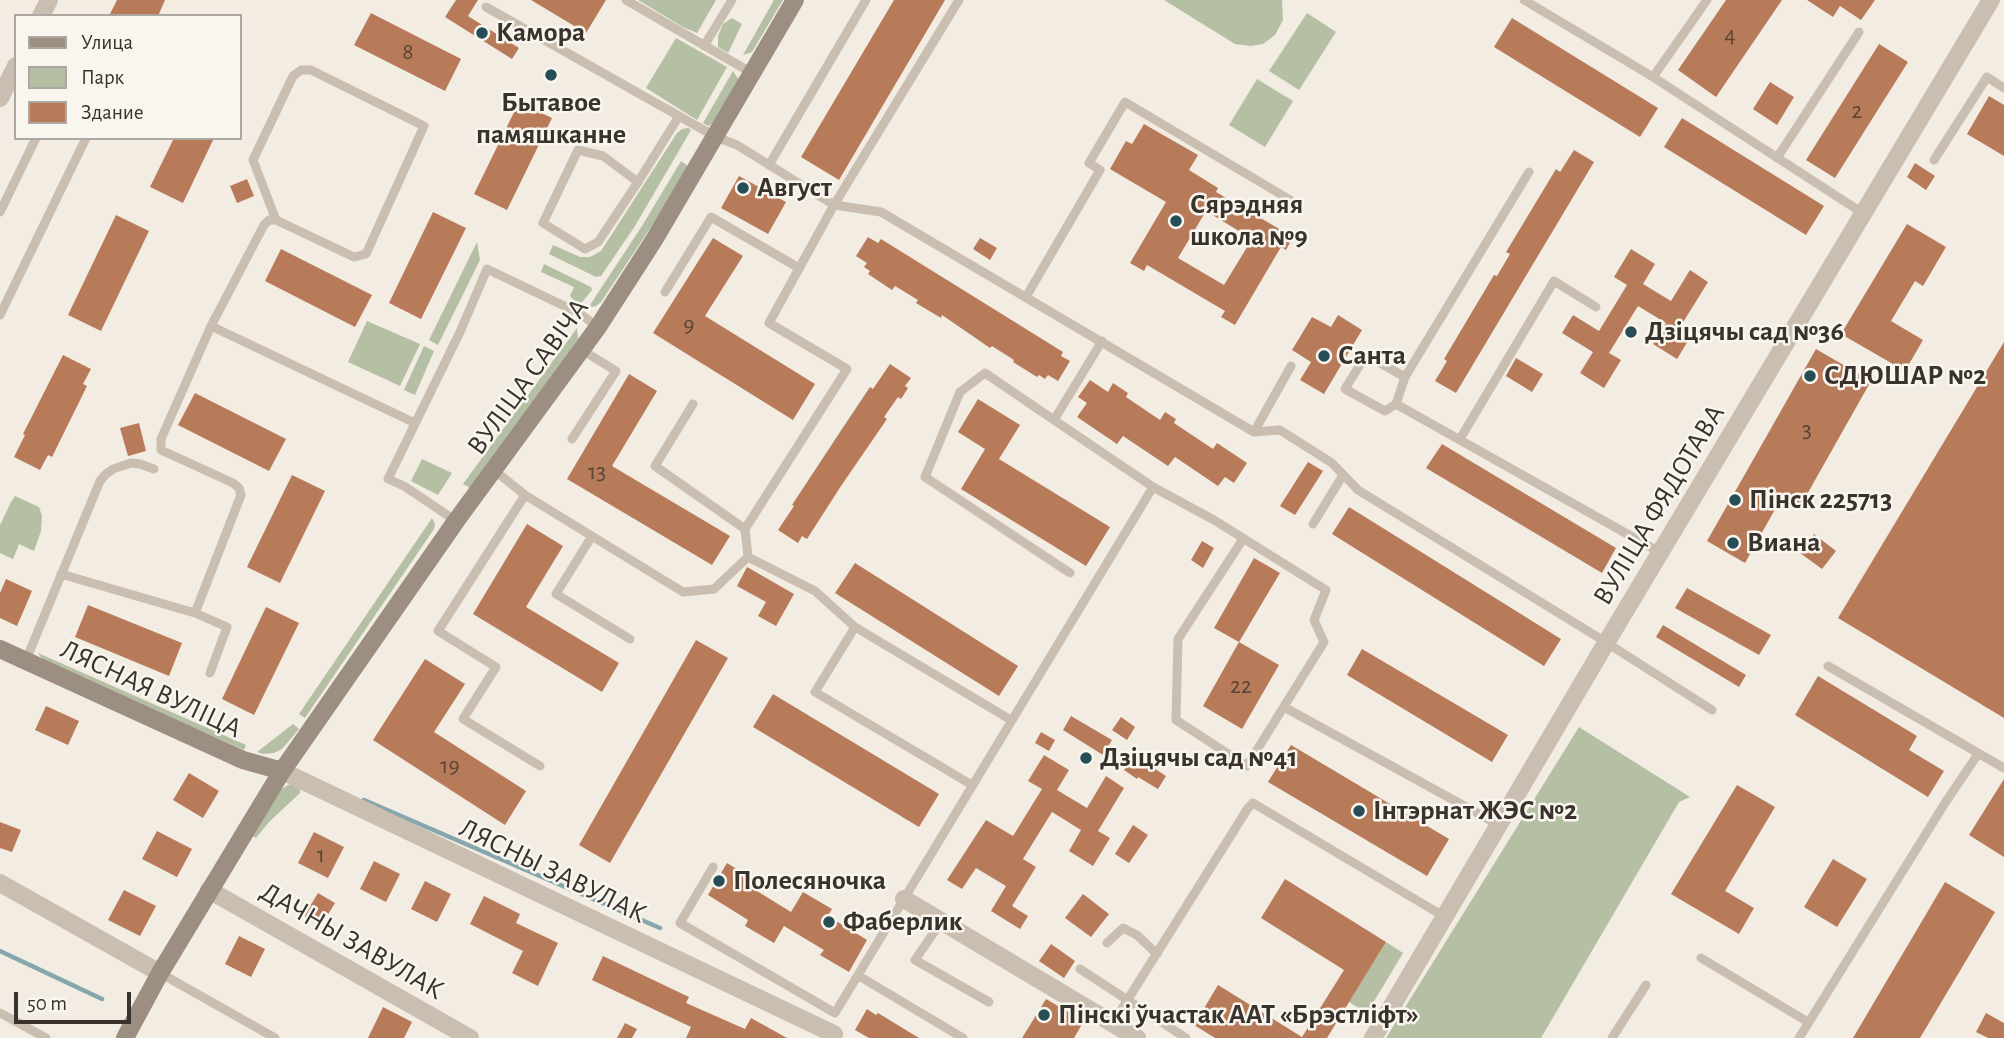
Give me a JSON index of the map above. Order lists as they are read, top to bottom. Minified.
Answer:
{"streets":{"street":["ВУЛІЦА САВІЧА","ВУЛІЦА ФЯДОТАВА","ЛЯСНАЯ ВУЛІЦА","ЛЯСНЫ ЗАВУЛАК","ДАЧНЫ ЗАВУЛАК"]},"crossings":[["ВУЛІЦА САВІЧА","ЛЯСНАЯ ВУЛІЦА"],["ВУЛІЦА САВІЧА","ЛЯСНЫ ЗАВУЛАК"],["ВУЛІЦА САВІЧА","ДАЧНЫ ЗАВУЛАК"],["ЛЯСНАЯ ВУЛІЦА","ЛЯСНЫ ЗАВУЛАК"]],"places":["Камора","Бытавое памяшканне","Август","Сярэдняя школа №9","Дзіцячы сад №36","Санта","СДЮШАР №2","Пінск 225713","Виана","Дзіцячы сад №41","Інтэрнат ЖЭС №2","Полесяночка","Фаберлик","Пінскі ўчастак ААТ «Брэстліфт»"],"house_numbers":["4","8","2","9","3","13","22","19","1"],"legend":["Улица","Парк","Здание"],"scale_bar":"50 m"}
